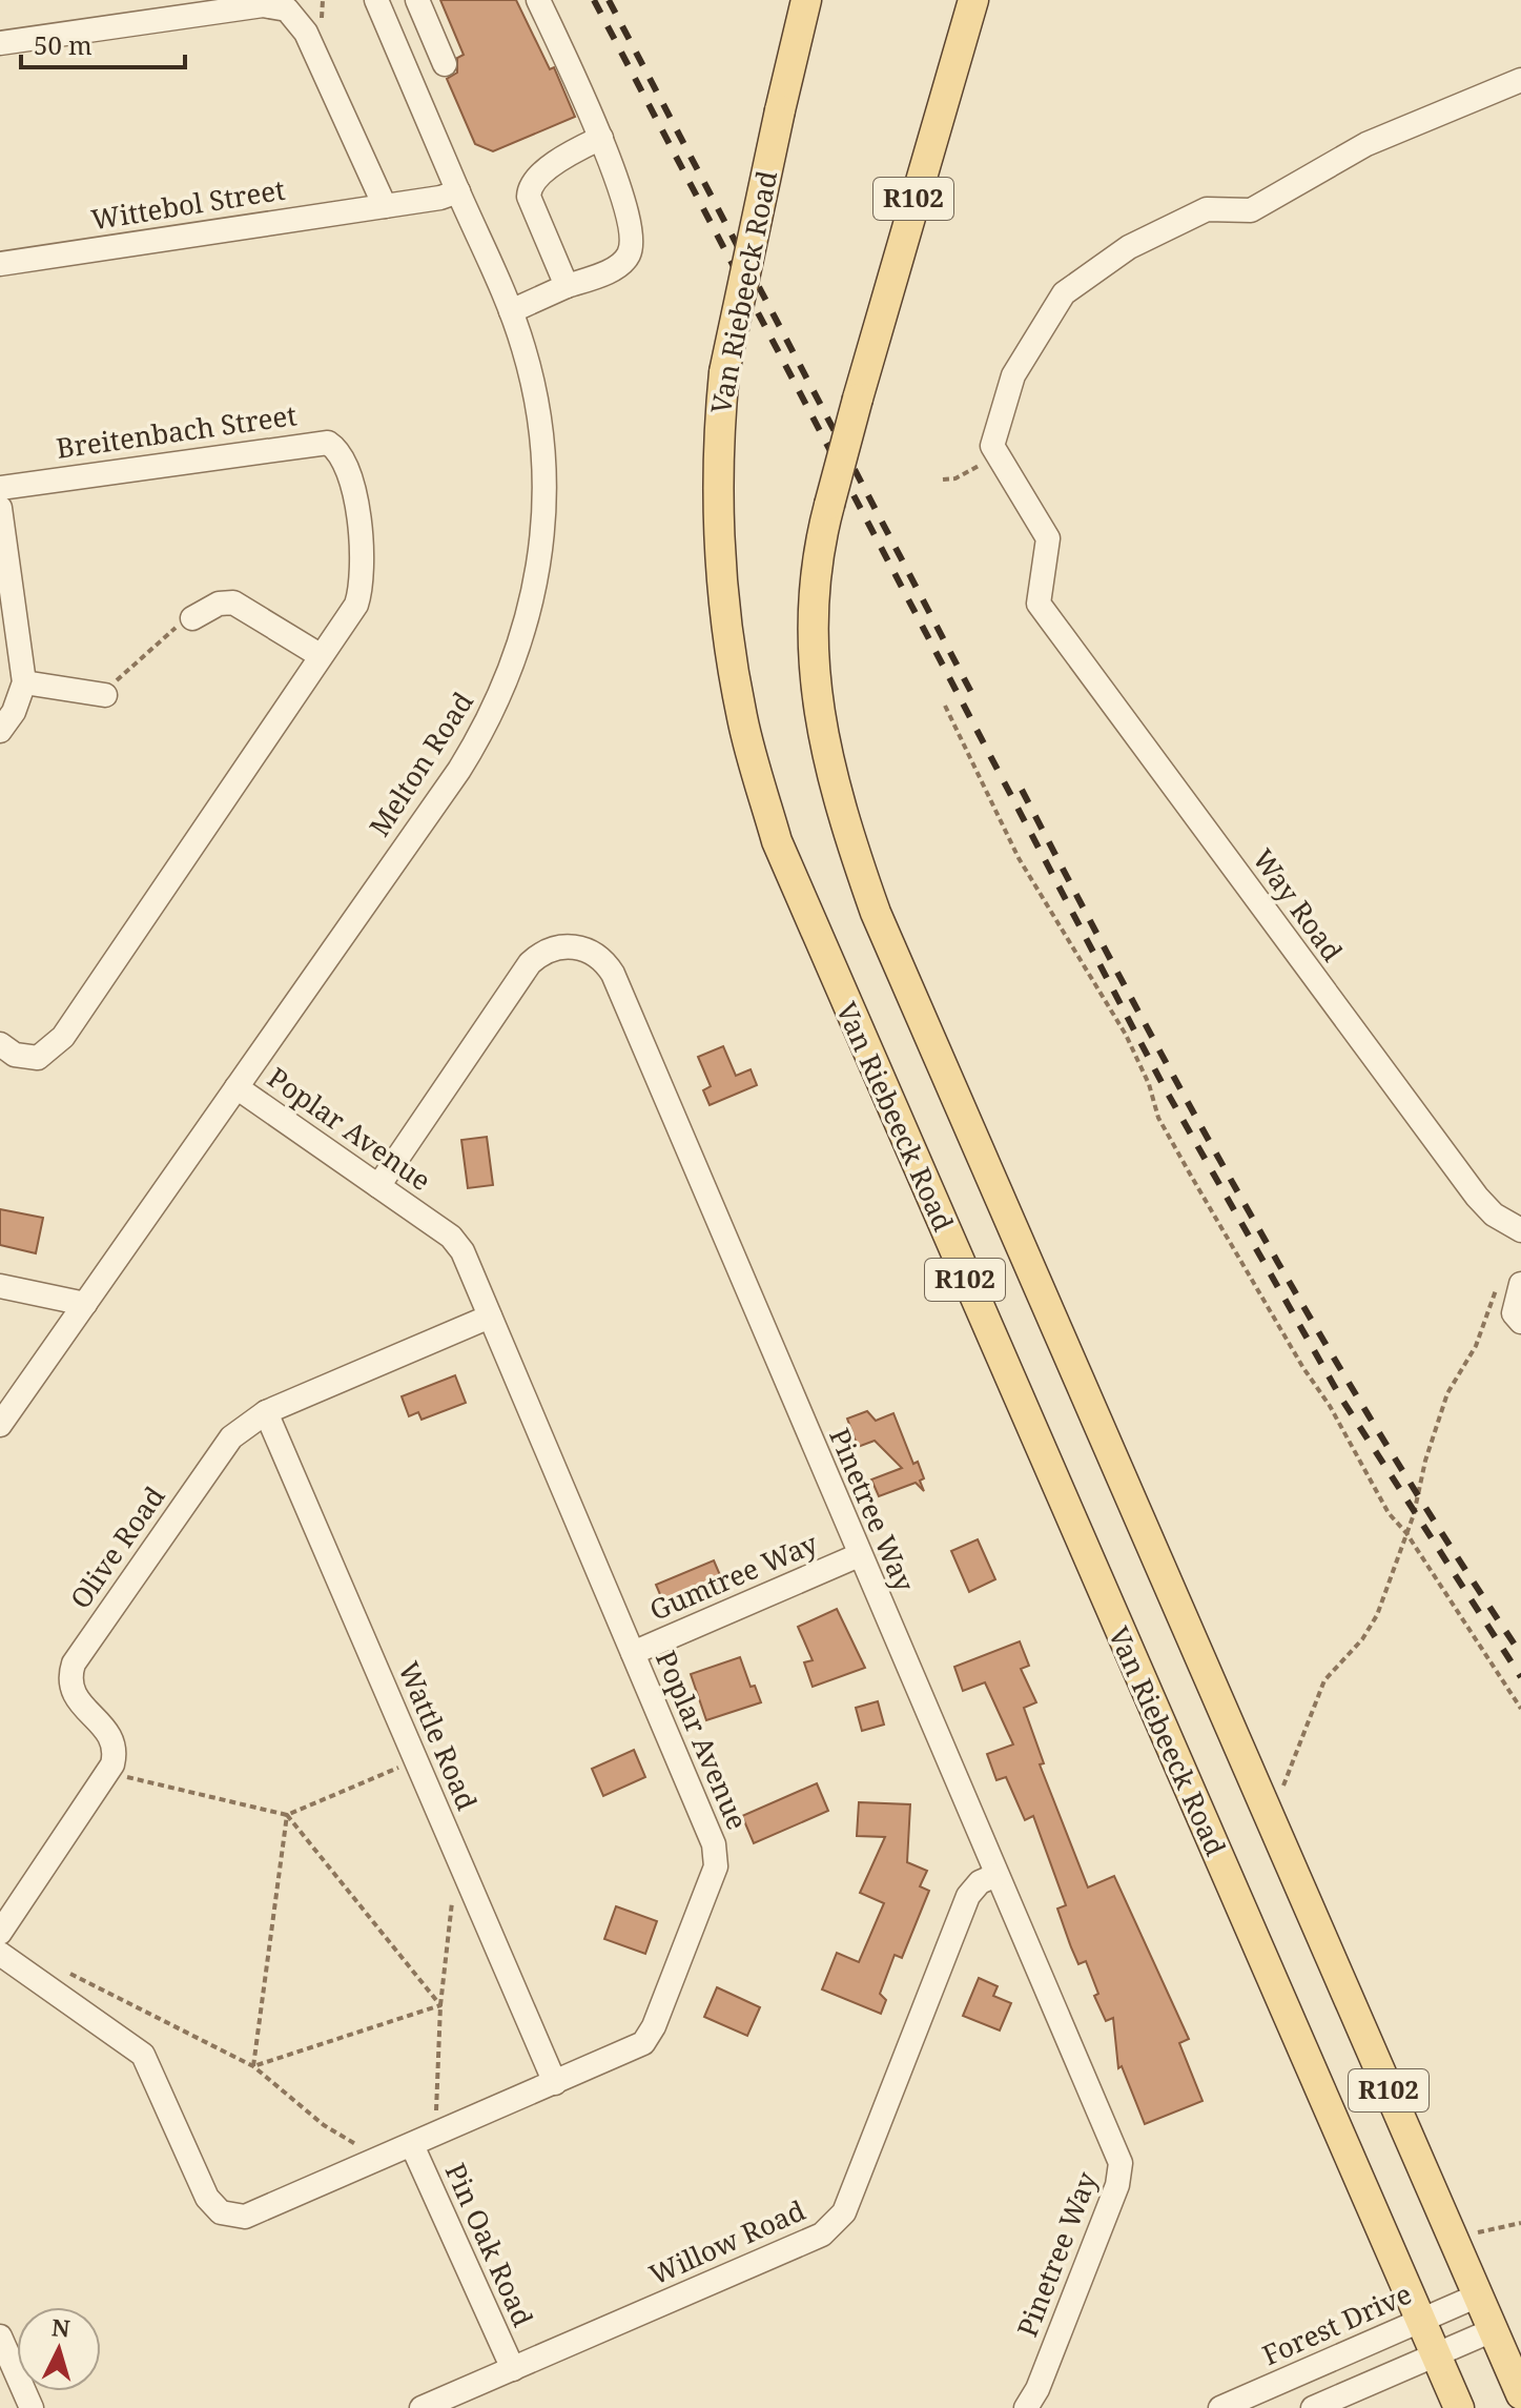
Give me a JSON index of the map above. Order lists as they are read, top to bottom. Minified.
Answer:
{"streets":{"main road":["R102","Van Riebeeck Road"],"street":["Wittebol Street","Breitenbach Street","Melton Road","Way Road","Poplar Avenue","Pinetree Way","Olive Road","Gumtree Way","Wattle Road","Willow Road","Pin Oak Road","Forest Drive"]},"crossings":[["R102","Forest Drive"],["Wittebol Street","Melton Road"],["Van Riebeeck Road","Forest Drive"],["Melton Road","Poplar Avenue"],["Poplar Avenue","Pinetree Way"],["Poplar Avenue","Olive Road"],["Poplar Avenue","Gumtree Way"],["Poplar Avenue","Wattle Road"],["Poplar Avenue","Pin Oak Road"],["Pinetree Way","Gumtree Way"],["Pinetree Way","Willow Road"],["Olive Road","Wattle Road"],["Willow Road","Pin Oak Road"]],"scale_bar":"50 m","north":"top"}
